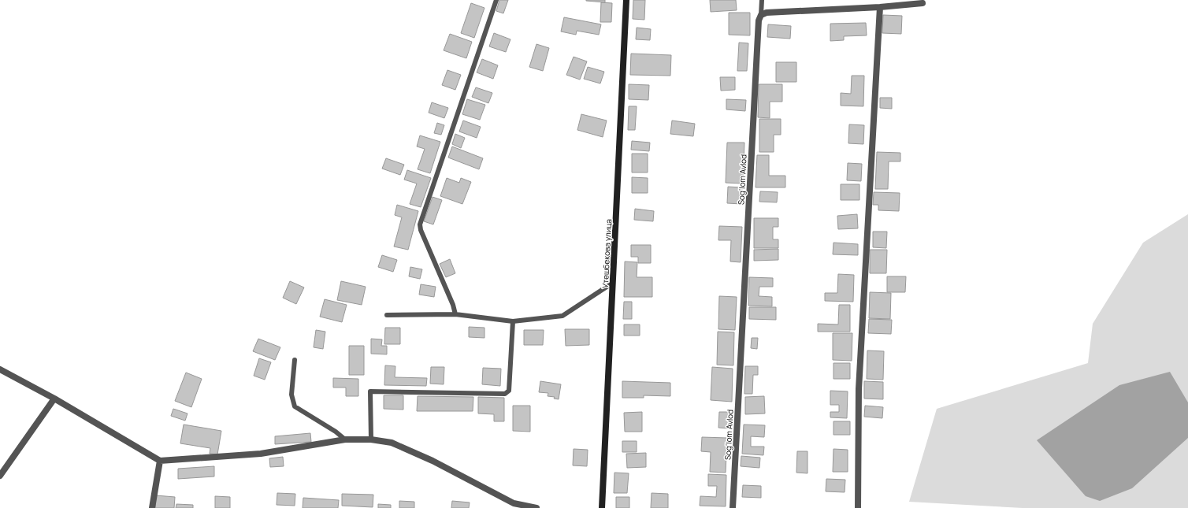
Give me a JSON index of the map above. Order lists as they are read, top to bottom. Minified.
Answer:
{"streets":{"main road":["Утешбекова улица"],"street":["Sog'lom Avlod"]}}
